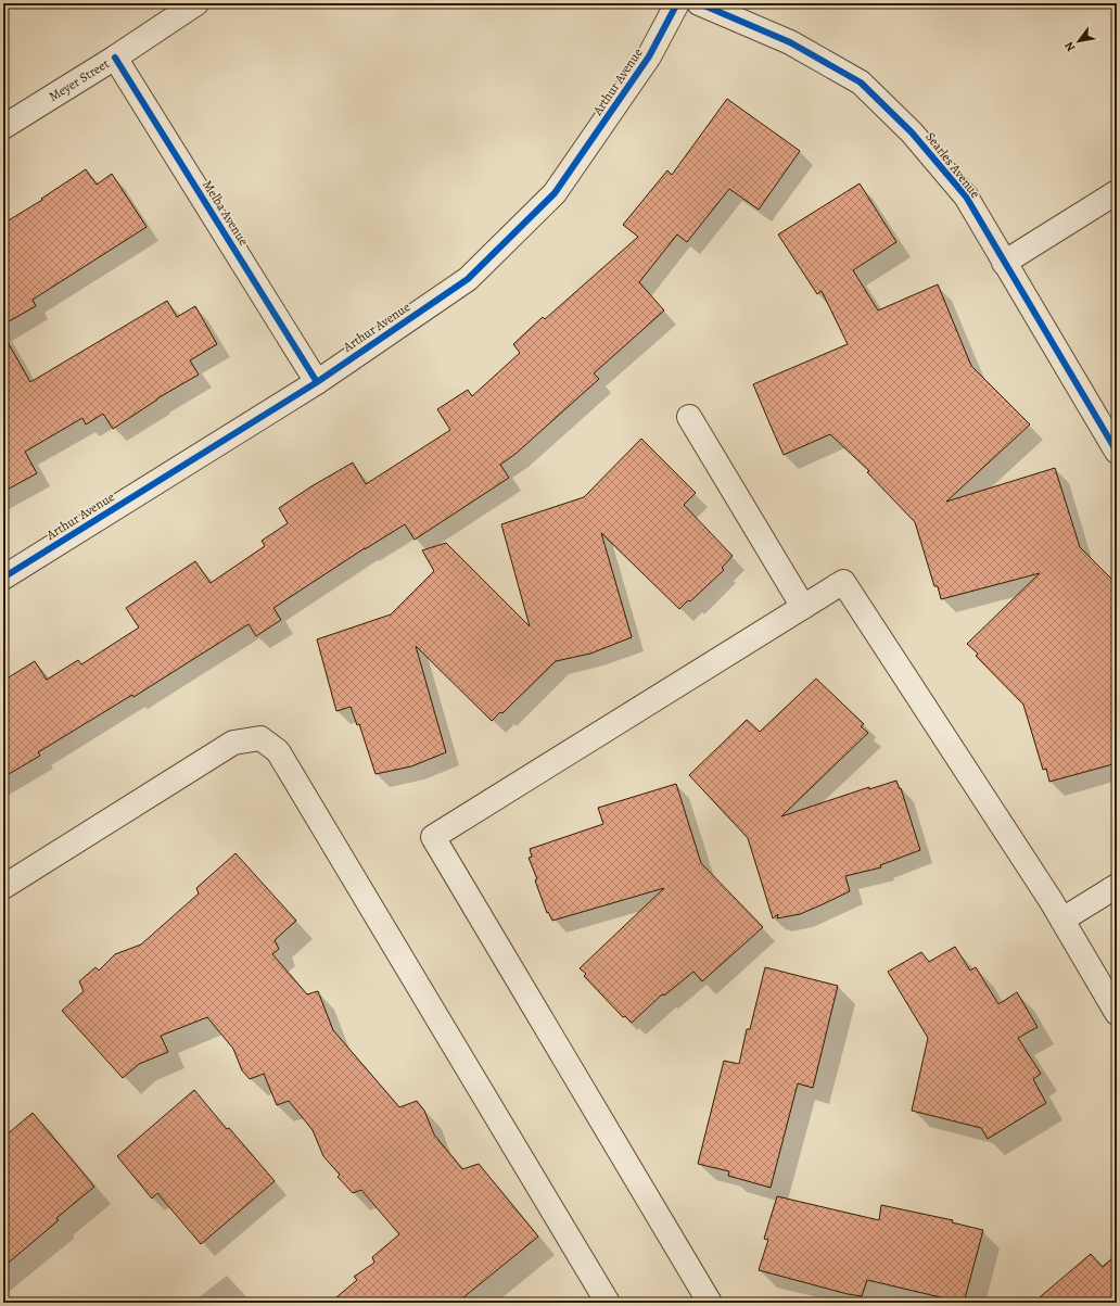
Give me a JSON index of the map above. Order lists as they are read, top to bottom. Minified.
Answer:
{"streets":{"street":["Meyer Street","Arthur Avenue","Searles Avenue","Melba Avenue"]},"crossings":[["Meyer Street","Melba Avenue"],["Arthur Avenue","Melba Avenue"]],"north":"bottom left"}
